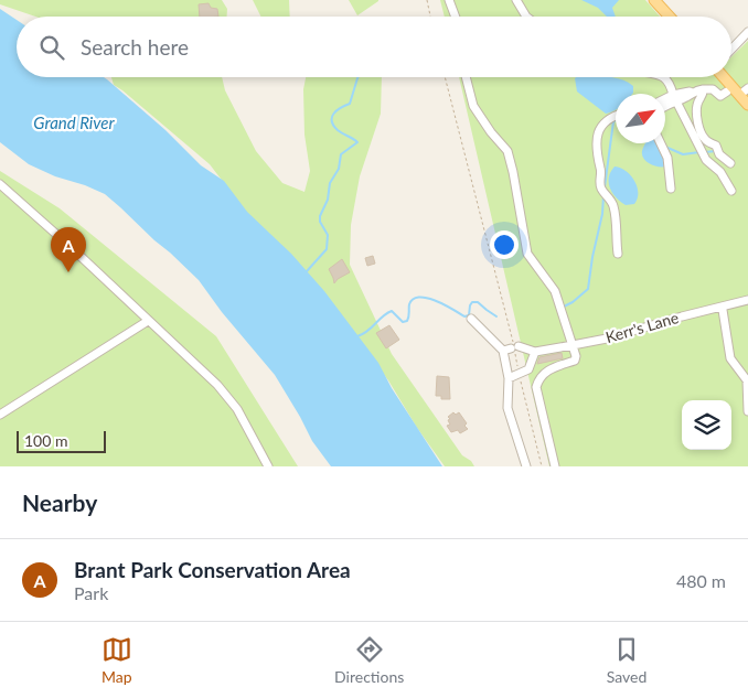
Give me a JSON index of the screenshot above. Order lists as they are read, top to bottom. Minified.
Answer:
{"streets":{"street":["Kerr's Lane"]},"water":["Grand River"],"scale_bar":"100 m","north":"top right","page":{"search":"Search here","pins":"A","scale":"100 m","heading":"Nearby","list":[{"mark":"A","name":"Brant Park Conservation Area","note":"Park","value":"480 m"}],"nav":["Map","Directions","Saved"]}}
